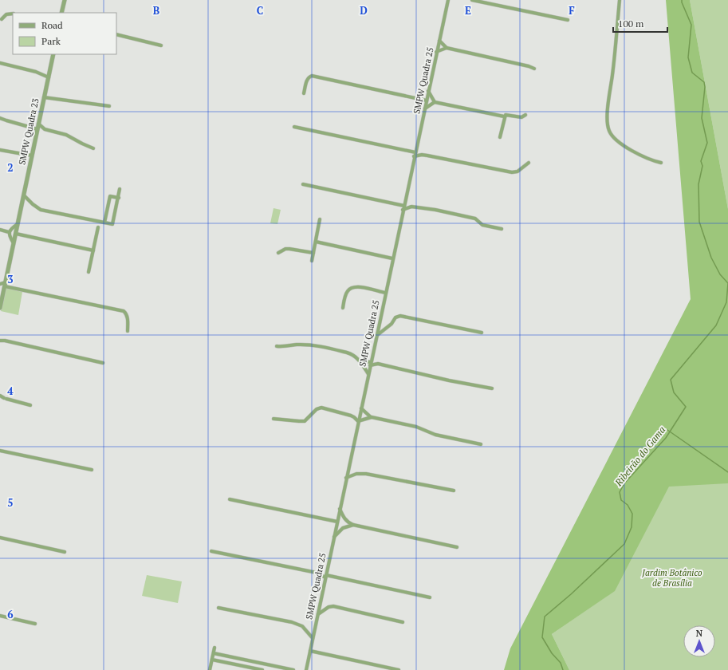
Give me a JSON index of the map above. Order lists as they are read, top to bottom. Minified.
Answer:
{"streets":{"street":["SMPW Quadra 25","SMPW Quadra 23"]},"water":["Ribeirão do Gama"],"parks":["Jardim Botânico de Brasília"],"legend":["Road","Park"],"scale_bar":"100 m","north":"top","grid":{"columns":["B","C","D","E","F"],"rows":["2","3","4","5","6"]}}
